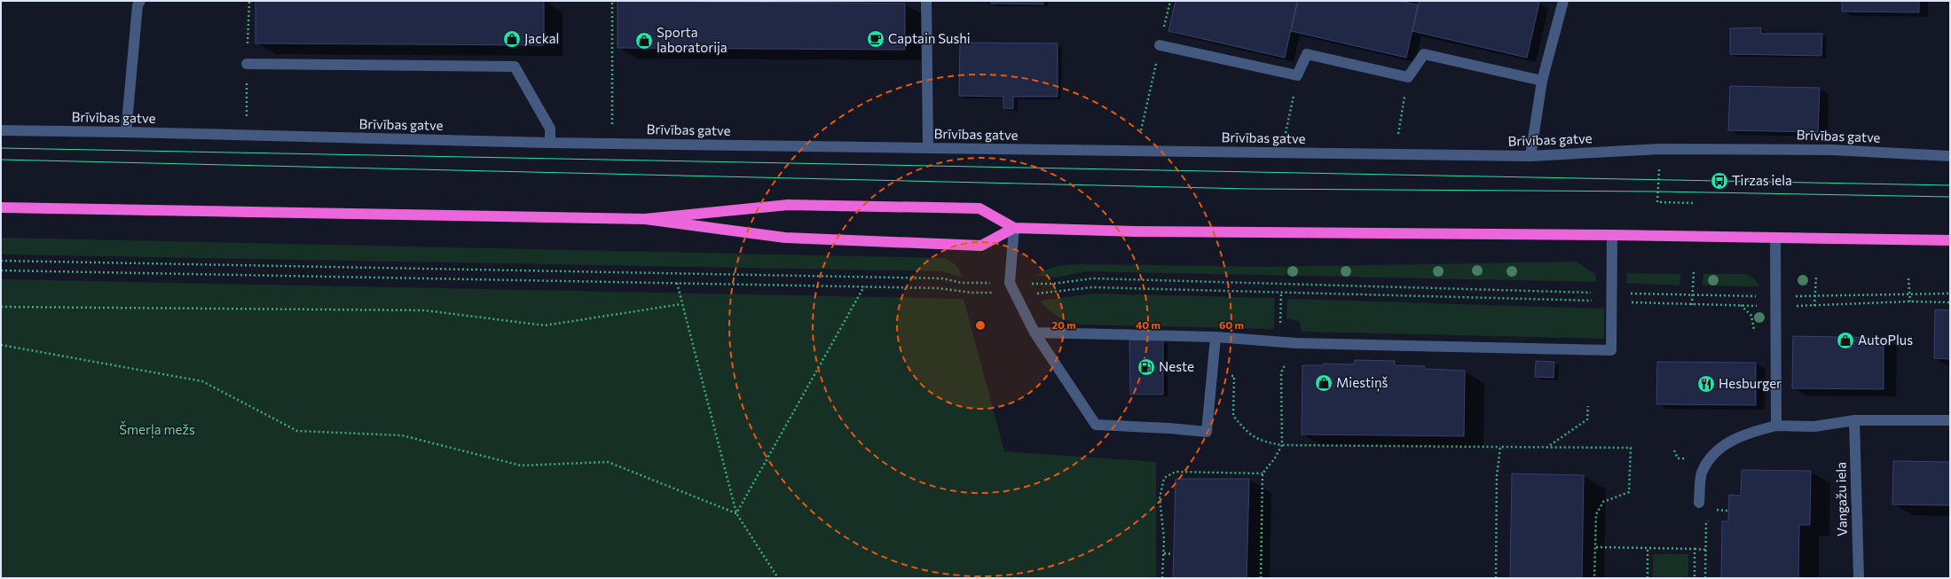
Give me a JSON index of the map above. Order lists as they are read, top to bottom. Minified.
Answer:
{"streets":{"street":["Brīvības gatve","Vangažu iela"]},"parks":["Šmerļa mežs"],"places":{"shop":["Jackal","Sporta laboratorija","AutoPlus","Miestiņš"],"cafe":["Captain Sushi"],"bus stop":["Tirzas iela"],"fuel station":["Neste"],"restaurant":["Hesburger"]},"rings":["20 m","40 m","60 m"]}
